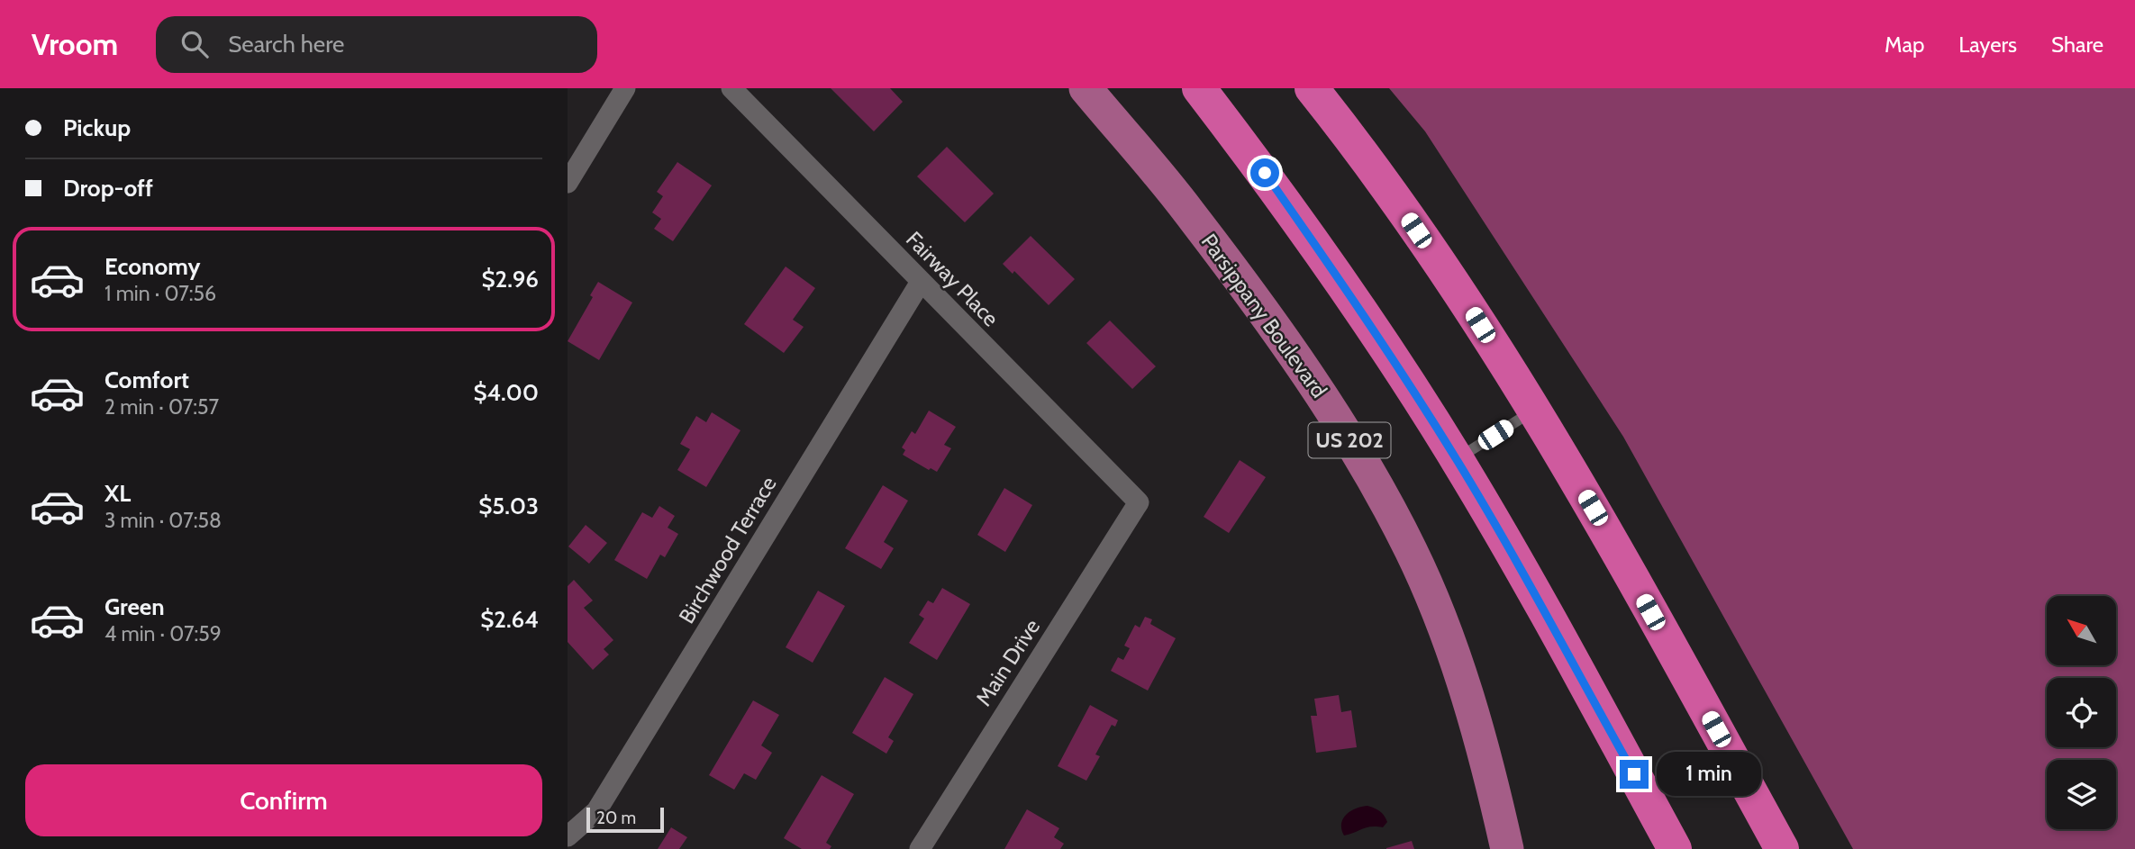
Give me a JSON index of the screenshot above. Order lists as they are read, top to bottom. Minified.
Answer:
{"streets":{"main road":["Parsippany Boulevard","US 202"],"street":["Fairway Place","Birchwood Terrace","Main Drive"]},"crossings":[["Fairway Place","Birchwood Terrace"],["Fairway Place","Main Drive"]],"scale_bar":"20 m","north":"top left","page":{"header":"Vroom","search":"Search here","nav":["Map","Layers","Share"],"banner":["Pickup","Drop-off"],"list":[{"name":"Economy","note":"1 min · 07:56","value":"$2.96"},{"name":"Comfort","note":"2 min · 07:57","value":"$4.00"},{"name":"XL","note":"3 min · 07:58","value":"$5.03"},{"name":"Green","note":"4 min · 07:59","value":"$2.64"}],"buttons":"Confirm","bubble":"1 min","scale":"20 m"}}
